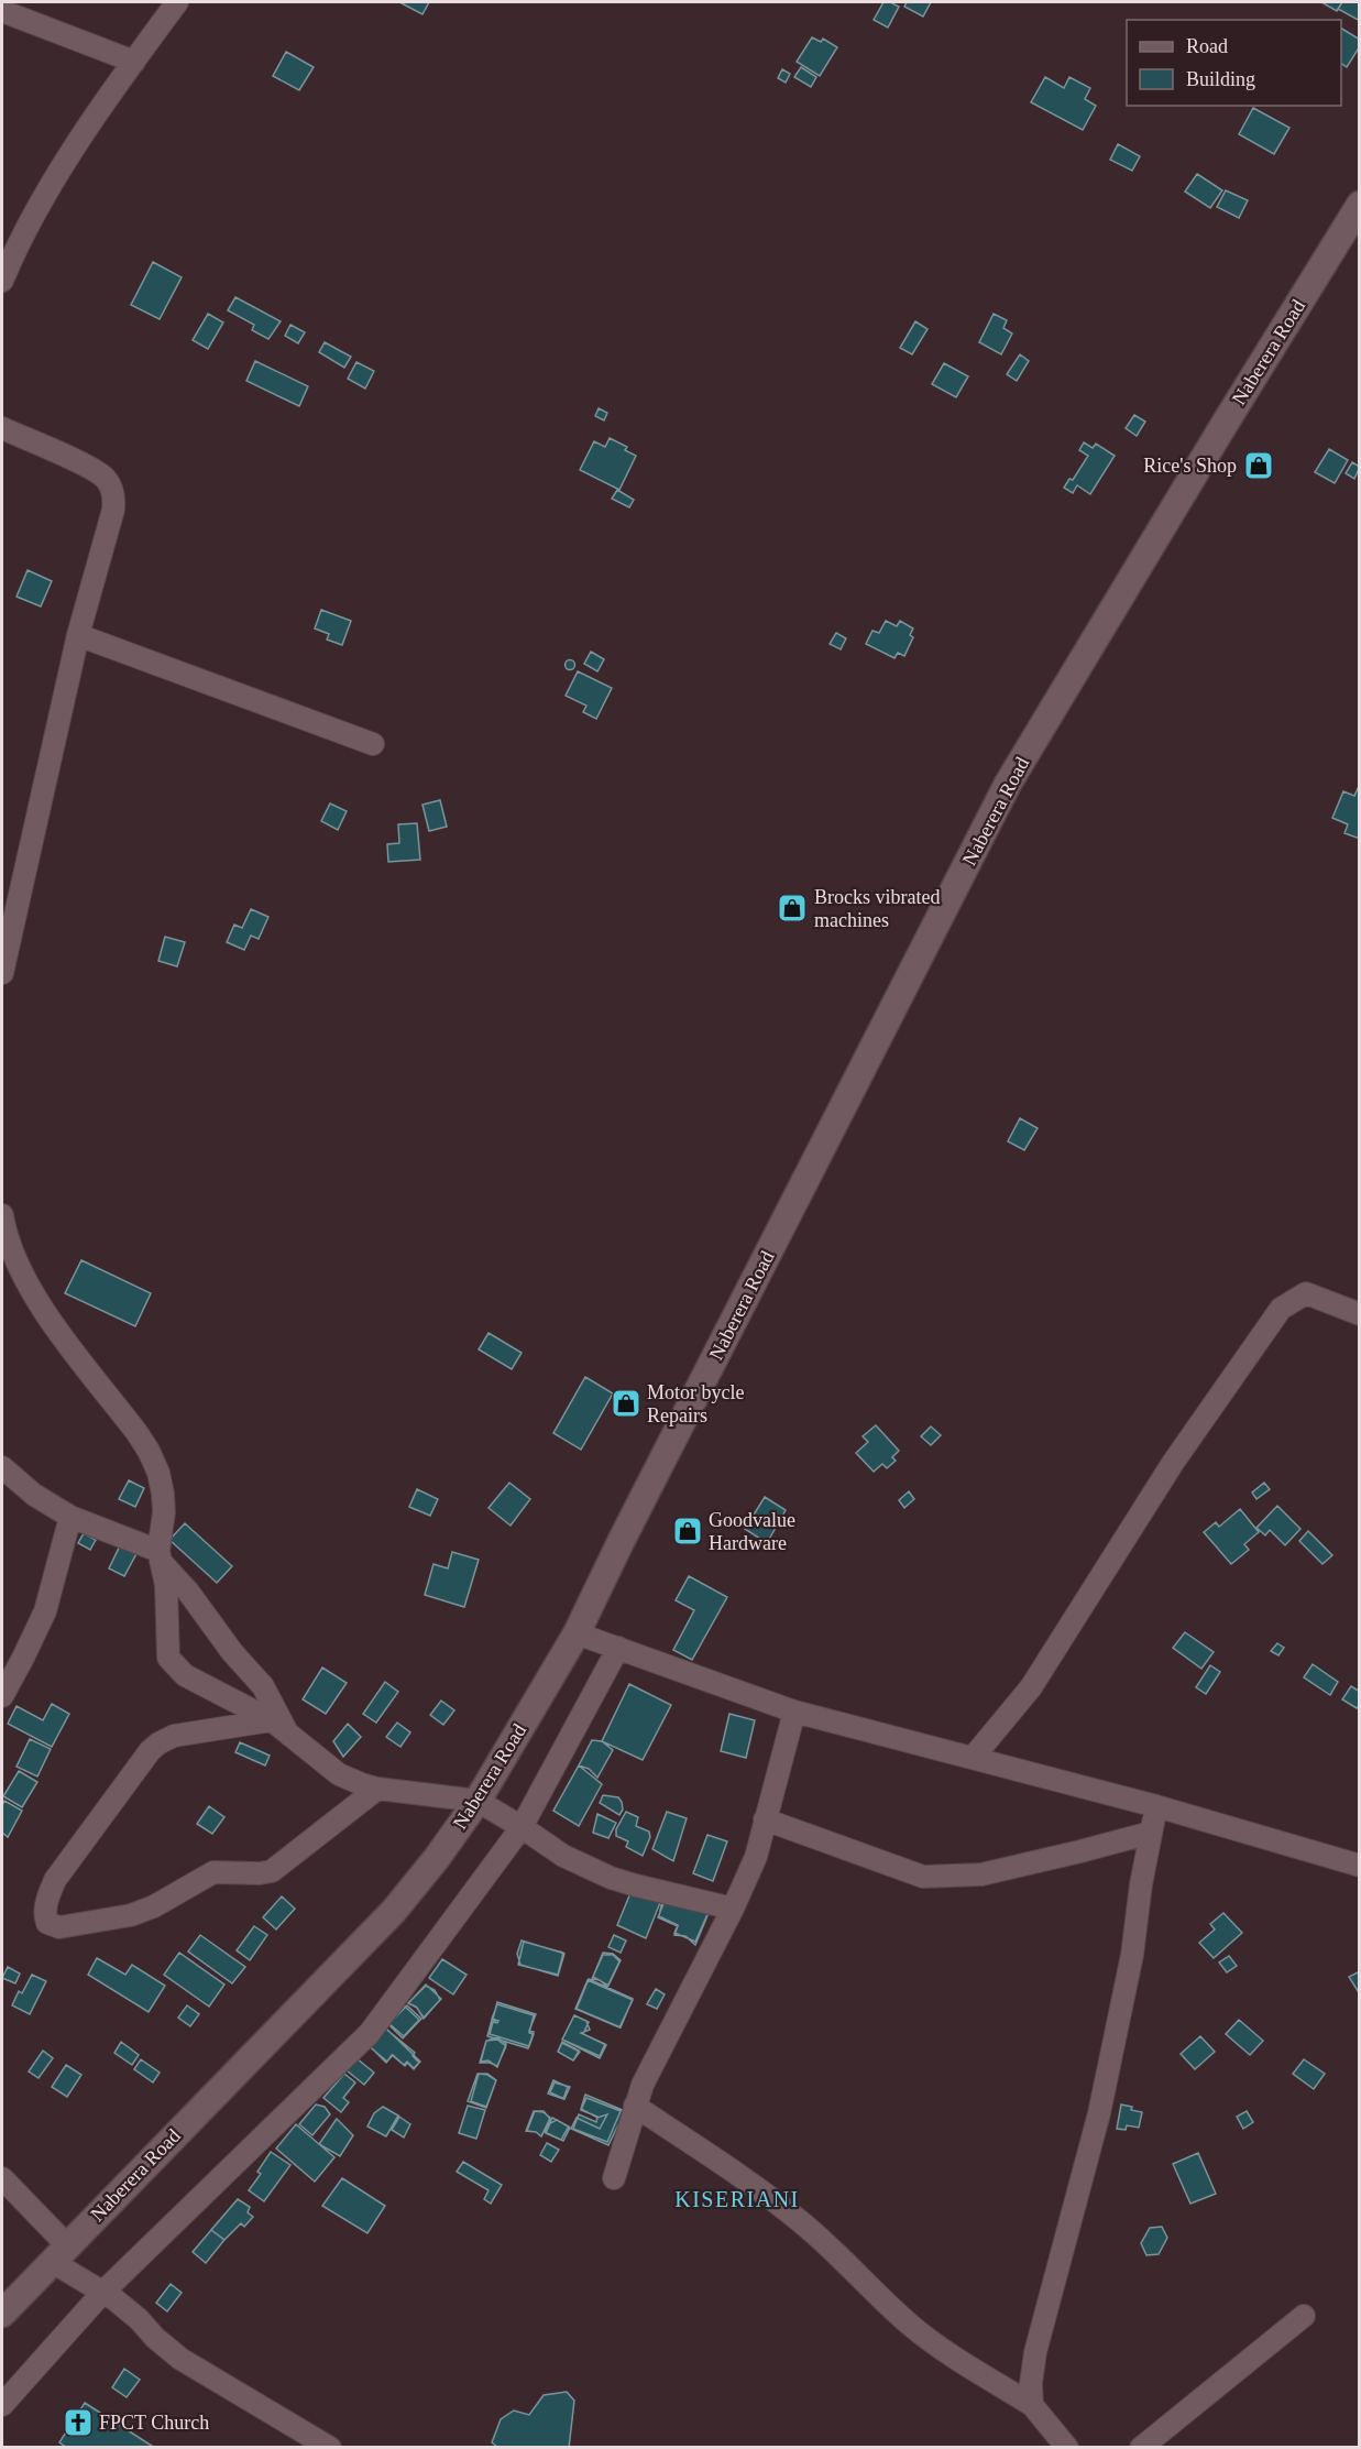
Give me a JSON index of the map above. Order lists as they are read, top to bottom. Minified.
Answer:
{"streets":{"street":["Naberera Road"]},"districts":["KISERIANI"],"places":{"shop":["Rice's Shop","Brocks vibrated machines","Motor bycle Repairs","Goodvalue Hardware"],"church":["FPCT Church"]},"legend":["Road","Building"]}
